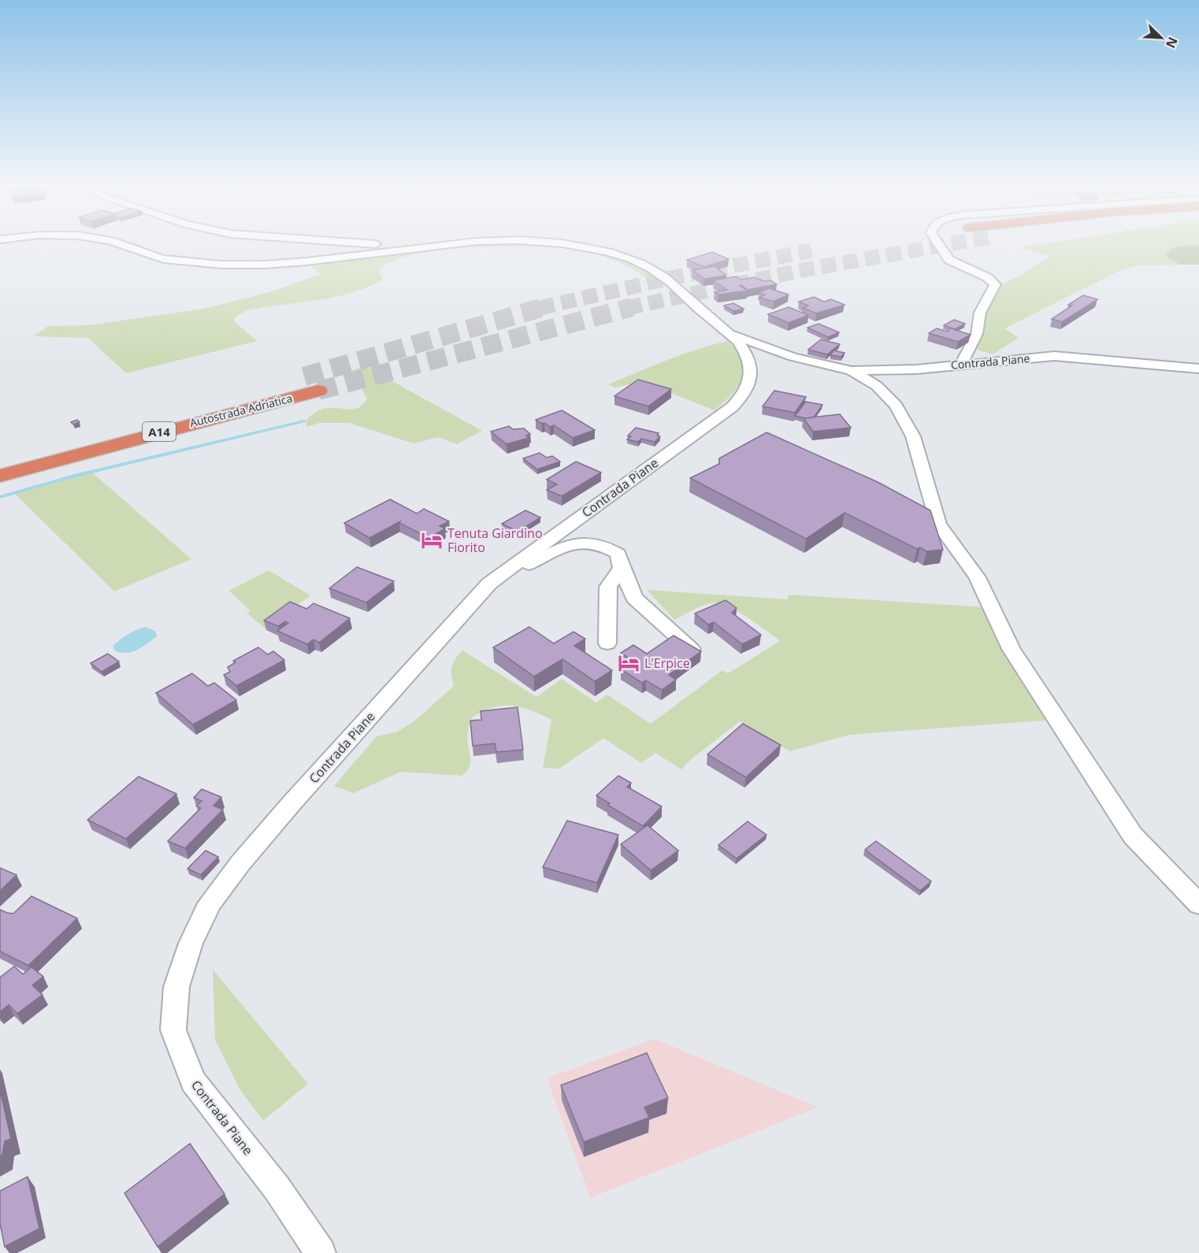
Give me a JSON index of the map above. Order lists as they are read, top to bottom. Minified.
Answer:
{"streets":{"highway":["Autostrada Adriatica","A14"],"street":["Contrada Piane"]},"places":{"hotel":["Tenuta Giardino Fiorito","L'Erpice"]},"north":"bottom right"}
